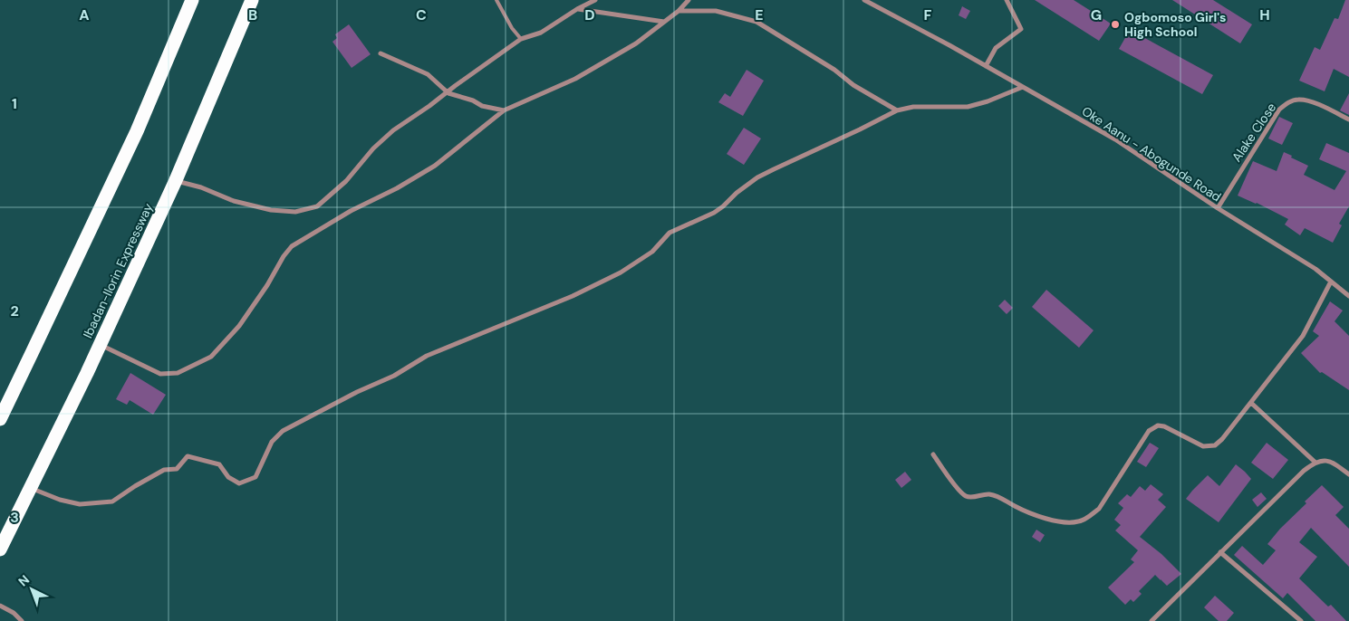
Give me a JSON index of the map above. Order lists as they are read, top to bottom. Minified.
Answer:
{"streets":{"highway":["Ibadan-Ilorin Expressway"],"street":["Alake Close","Oke Aanu - Abogunde Road"]},"crossings":[["Alake Close","Oke Aanu - Abogunde Road"]],"places":["Ogbomoso Girl's High School"],"north":"top left","grid":{"columns":["A","B","C","D","E","F","G","H"],"rows":["1","2","3"]}}
